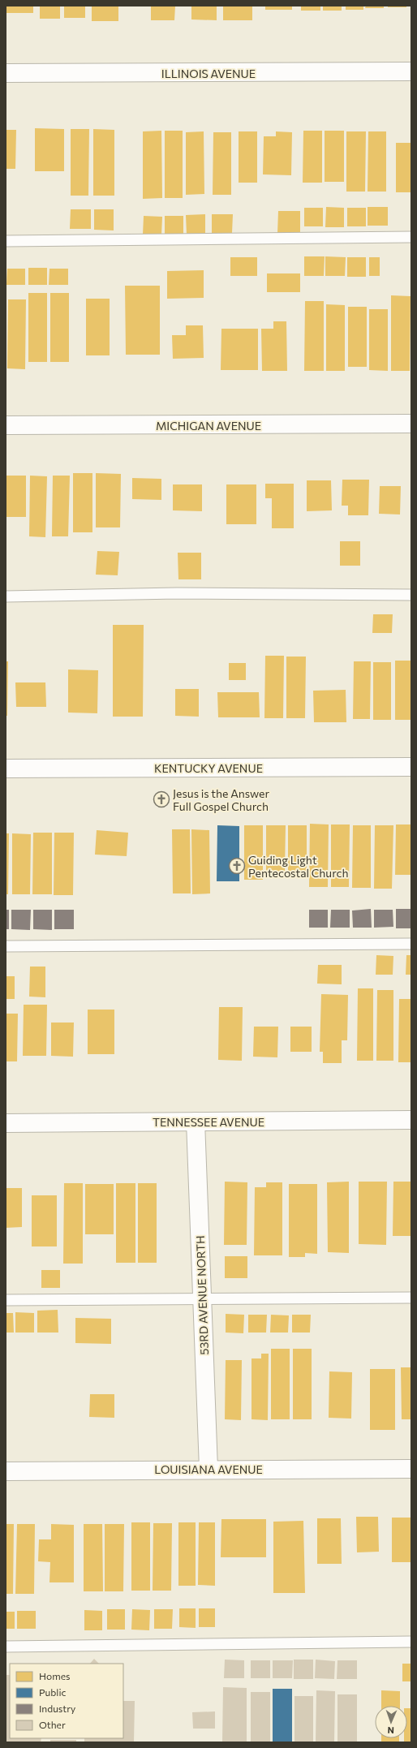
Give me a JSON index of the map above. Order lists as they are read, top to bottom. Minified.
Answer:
{"streets":{"street":["ILLINOIS AVENUE","MICHIGAN AVENUE","KENTUCKY AVENUE","TENNESSEE AVENUE","53RD AVENUE NORTH","LOUISIANA AVENUE"]},"crossings":[["TENNESSEE AVENUE","53RD AVENUE NORTH"],["53RD AVENUE NORTH","LOUISIANA AVENUE"]],"places":{"church":["Jesus is the Answer Full Gospel Church","Guiding Light Pentecostal Church"]},"legend":["Homes","Public","Industry","Other"],"north":"bottom"}
